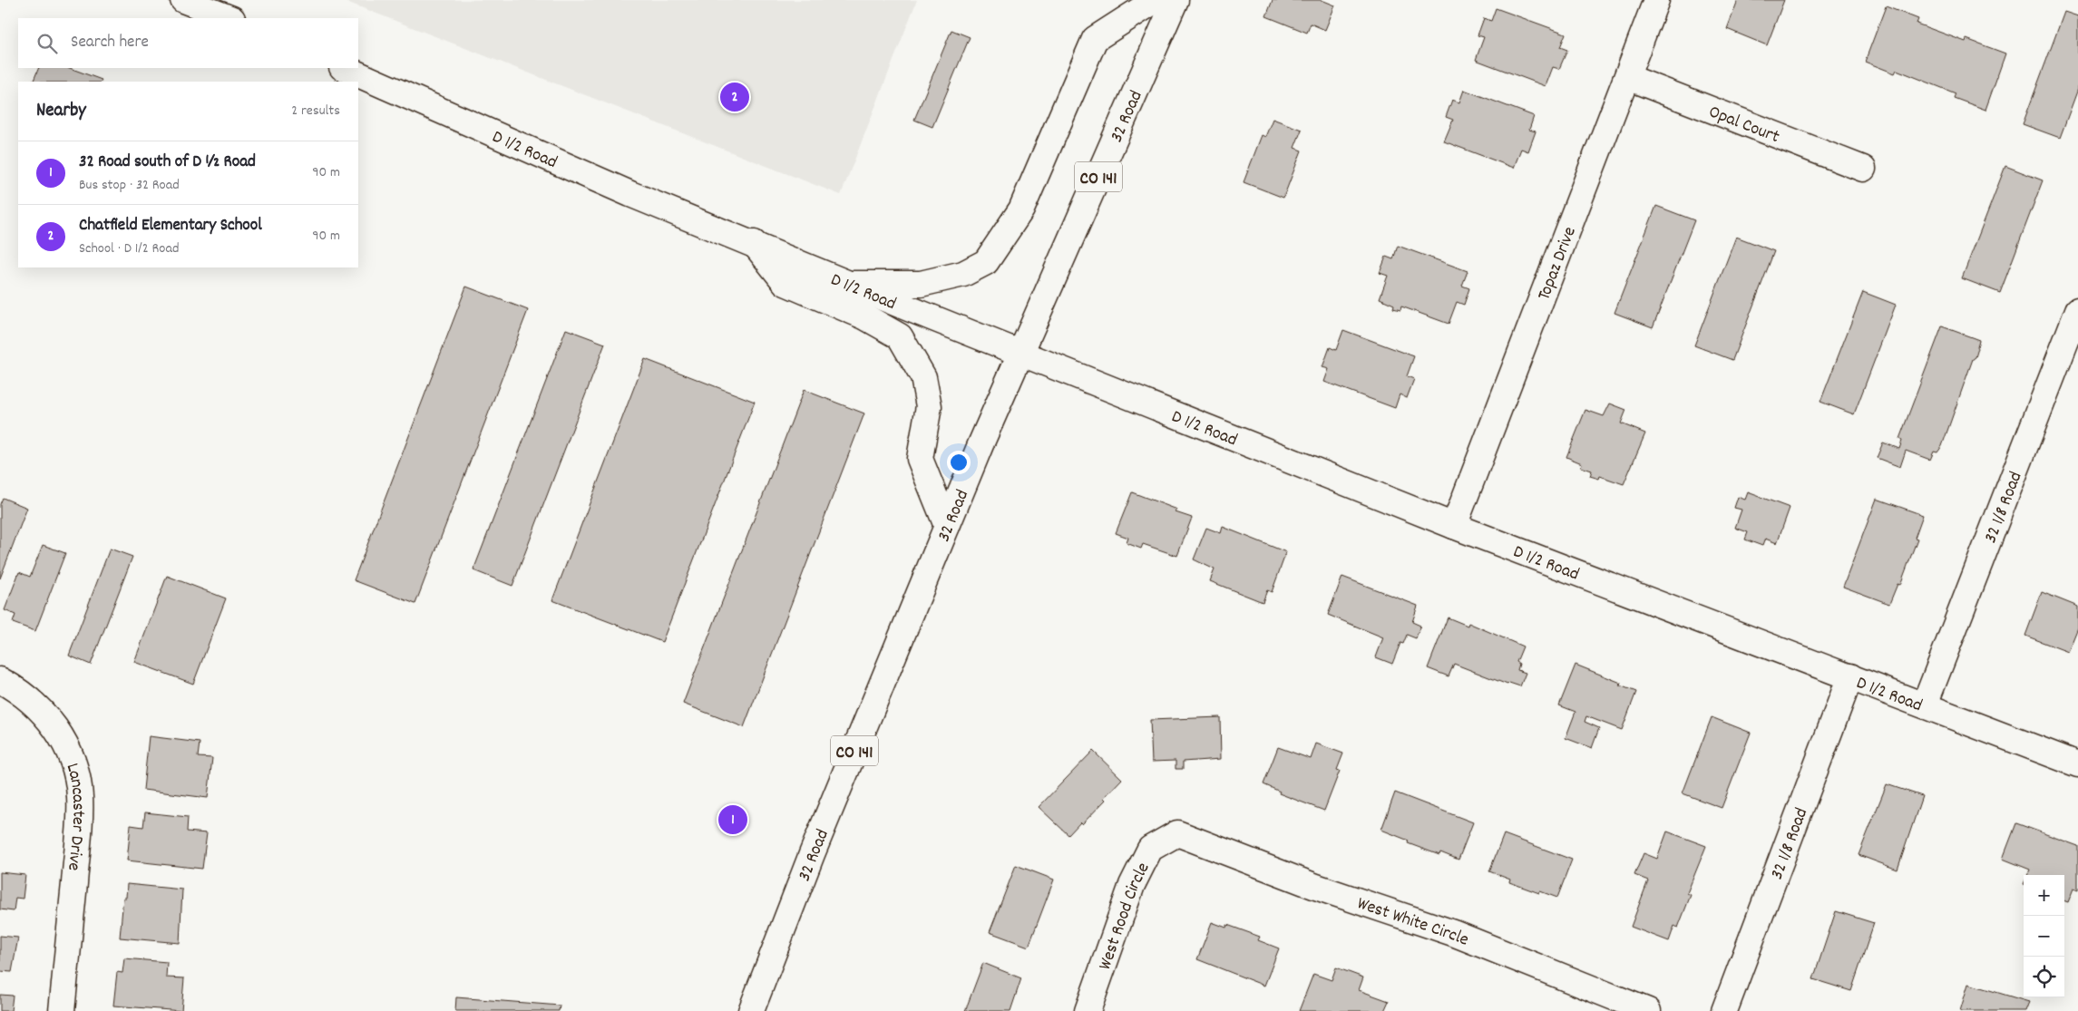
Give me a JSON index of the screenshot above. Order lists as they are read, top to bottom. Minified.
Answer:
{"streets":{"main road":["32 Road","Opal Court","D 1/2 Road","CO 141","Topaz Drive","32 1/8 Road","Lancaster Drive","West Rood Circle","West White Circle"]},"crossings":[["32 Road","D 1/2 Road"],["Opal Court","Topaz Drive"],["D 1/2 Road","Topaz Drive"],["D 1/2 Road","32 1/8 Road"],["West Rood Circle","West White Circle"]],"page":{"search":"Search here","pins":["2","1"],"heading":["Nearby","2 results"],"list":[{"mark":"1","name":"32 Road south of D ½ Road","note":"Bus stop · 32 Road","value":"90 m"},{"mark":"2","name":"Chatfield Elementary School","note":"School · D 1/2 Road","value":"90 m"}],"map_buttons":["+","−"]}}
